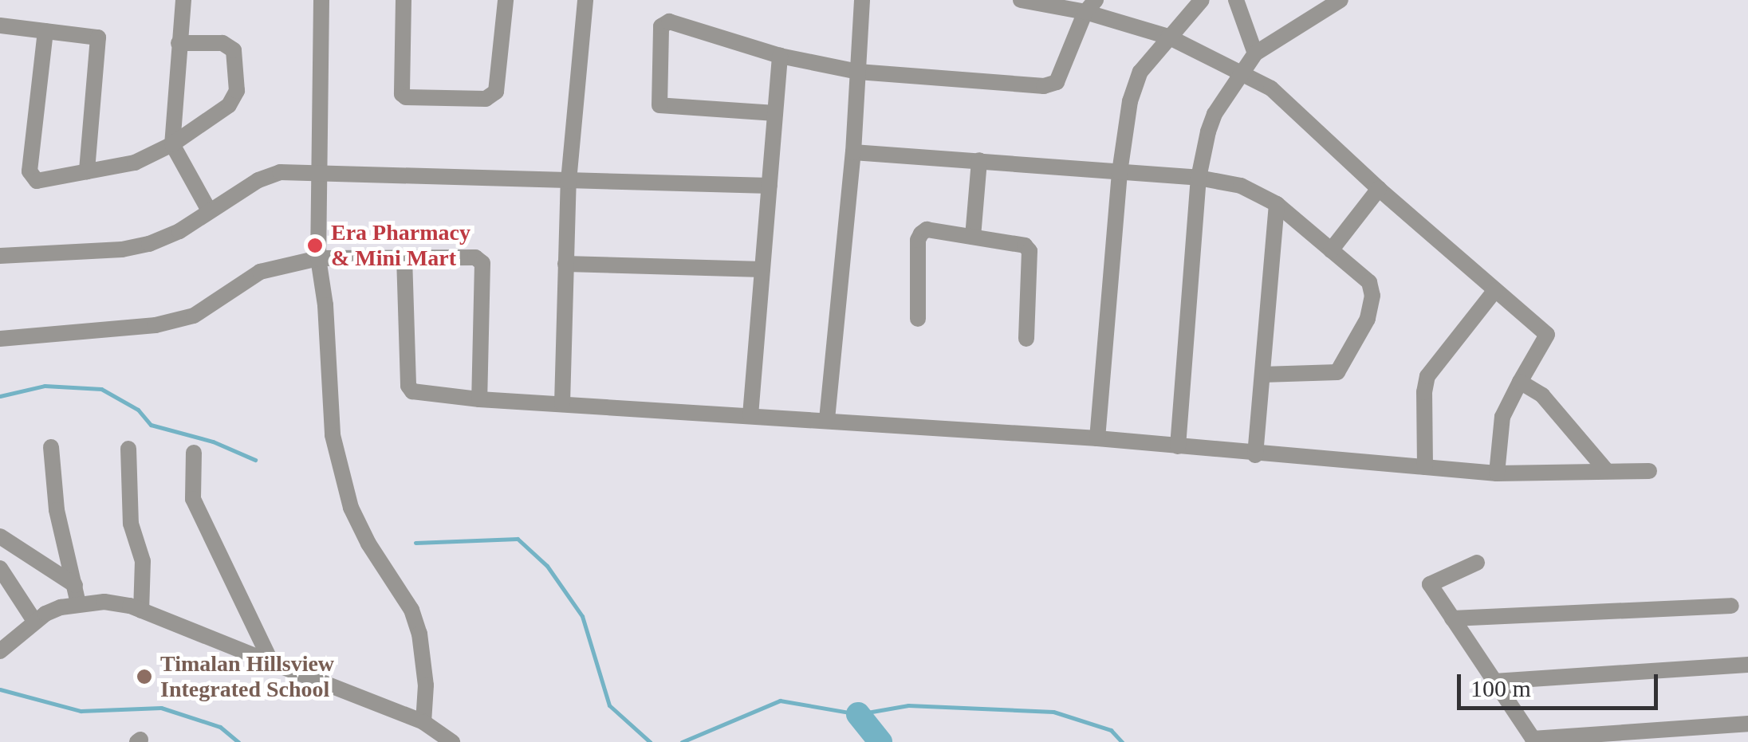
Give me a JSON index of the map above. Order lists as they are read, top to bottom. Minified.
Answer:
{"places":["Era Pharmacy & Mini Mart","Timalan Hillsview Integrated School"],"scale_bar":"100 m"}
